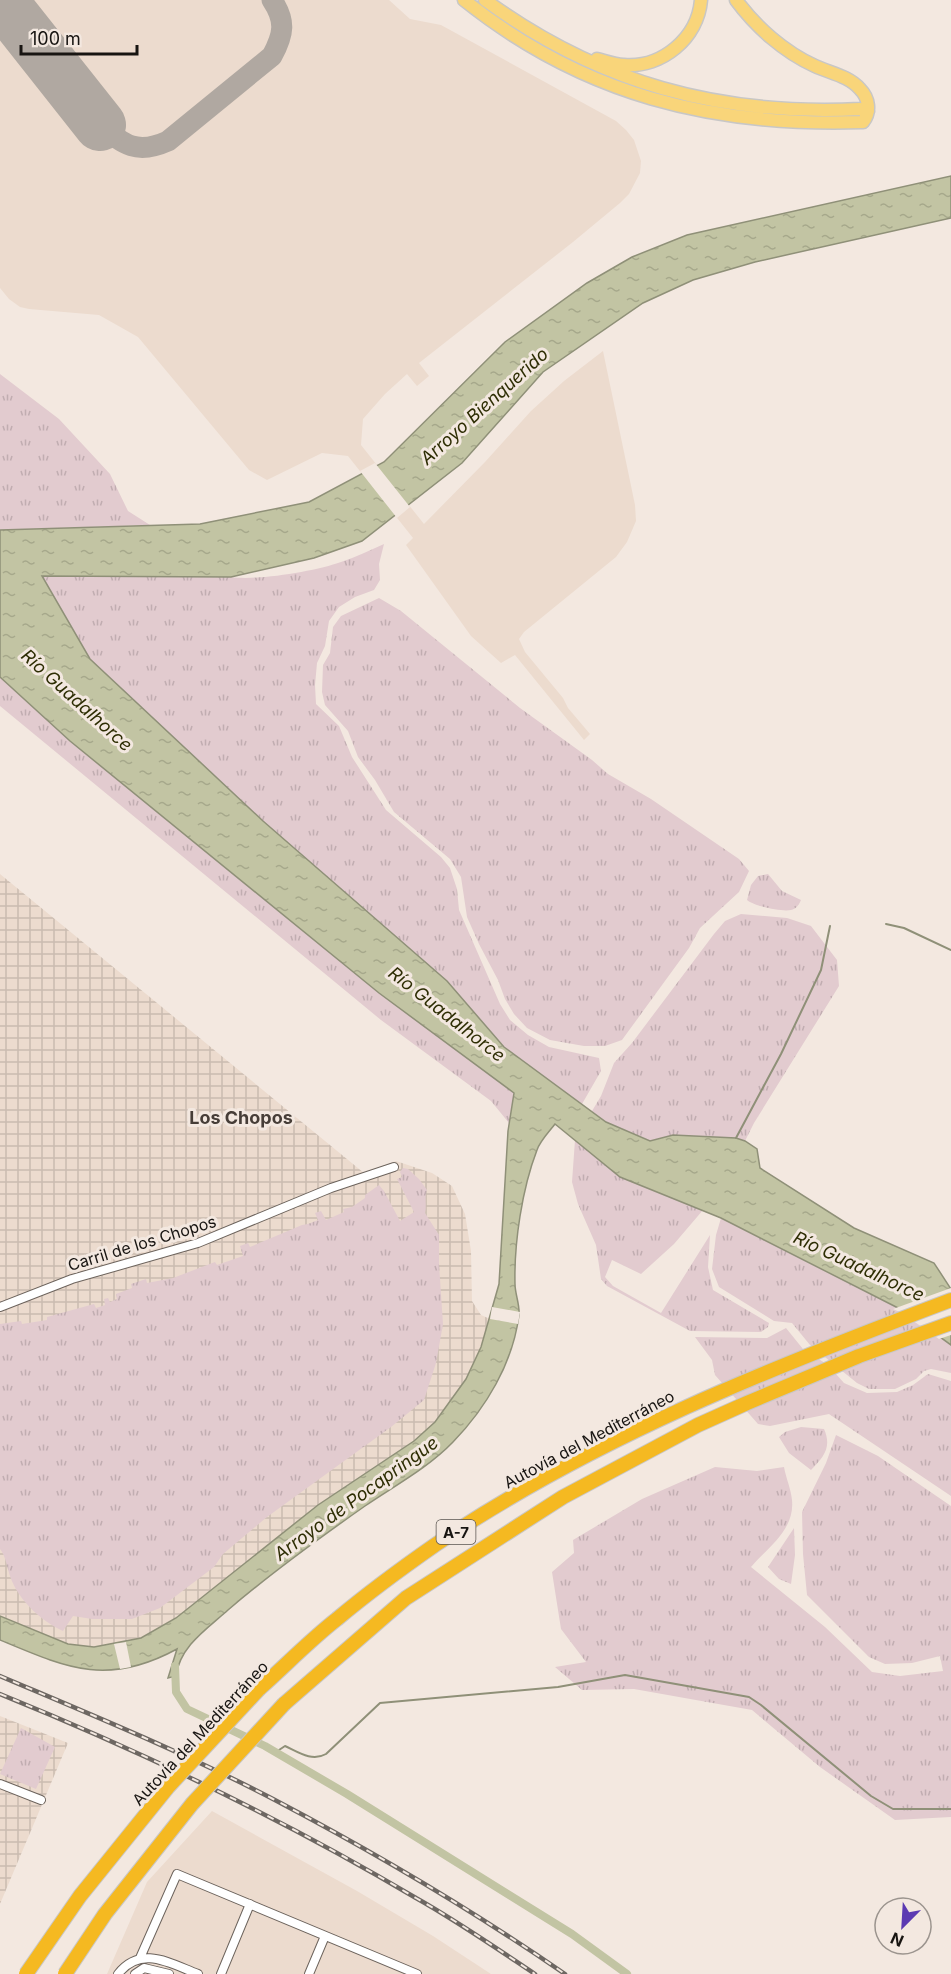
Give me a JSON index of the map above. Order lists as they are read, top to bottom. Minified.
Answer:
{"streets":{"highway":["Autovía del Mediterráneo","A-7"],"street":["Carril de los Chopos"]},"districts":["Los Chopos"],"water":["Arroyo Bienquerido","Río Guadalhorce","Arroyo de Pocapringue"],"scale_bar":"100 m","north":"bottom left"}
